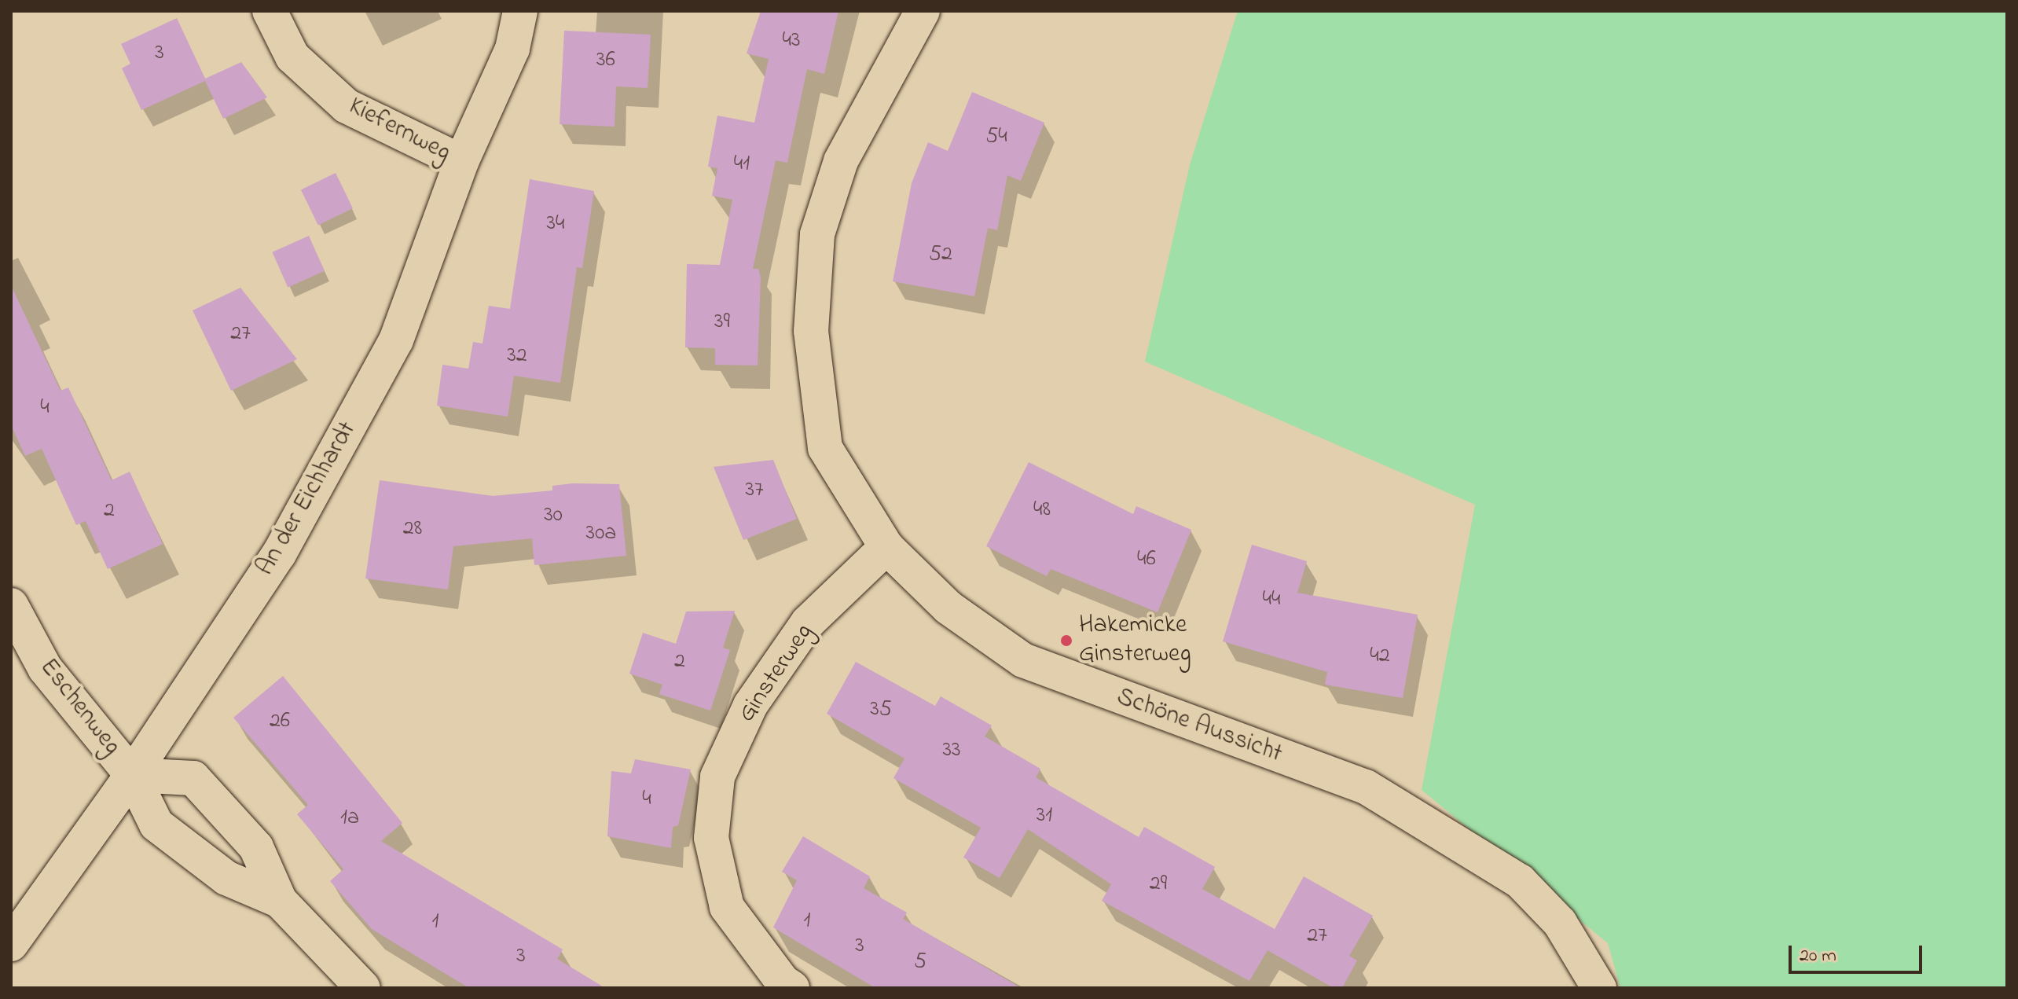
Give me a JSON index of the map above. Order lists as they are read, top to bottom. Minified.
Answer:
{"streets":{"street":["Kiefernweg","An der Eichhardt","Ginsterweg","Eschenweg","Schöne Aussicht"]},"crossings":[["Kiefernweg","An der Eichhardt"],["An der Eichhardt","Eschenweg"],["Ginsterweg","Schöne Aussicht"]],"places":["Hakemicke Ginsterweg"],"house_numbers":["43","3","36","54","41","34","52","39","27","32","4","37","48","2","30","28","30a","46","44","42","2","35","26","33","4","31","1a","29","1","1","27","3","3","5"],"scale_bar":"20 m"}
